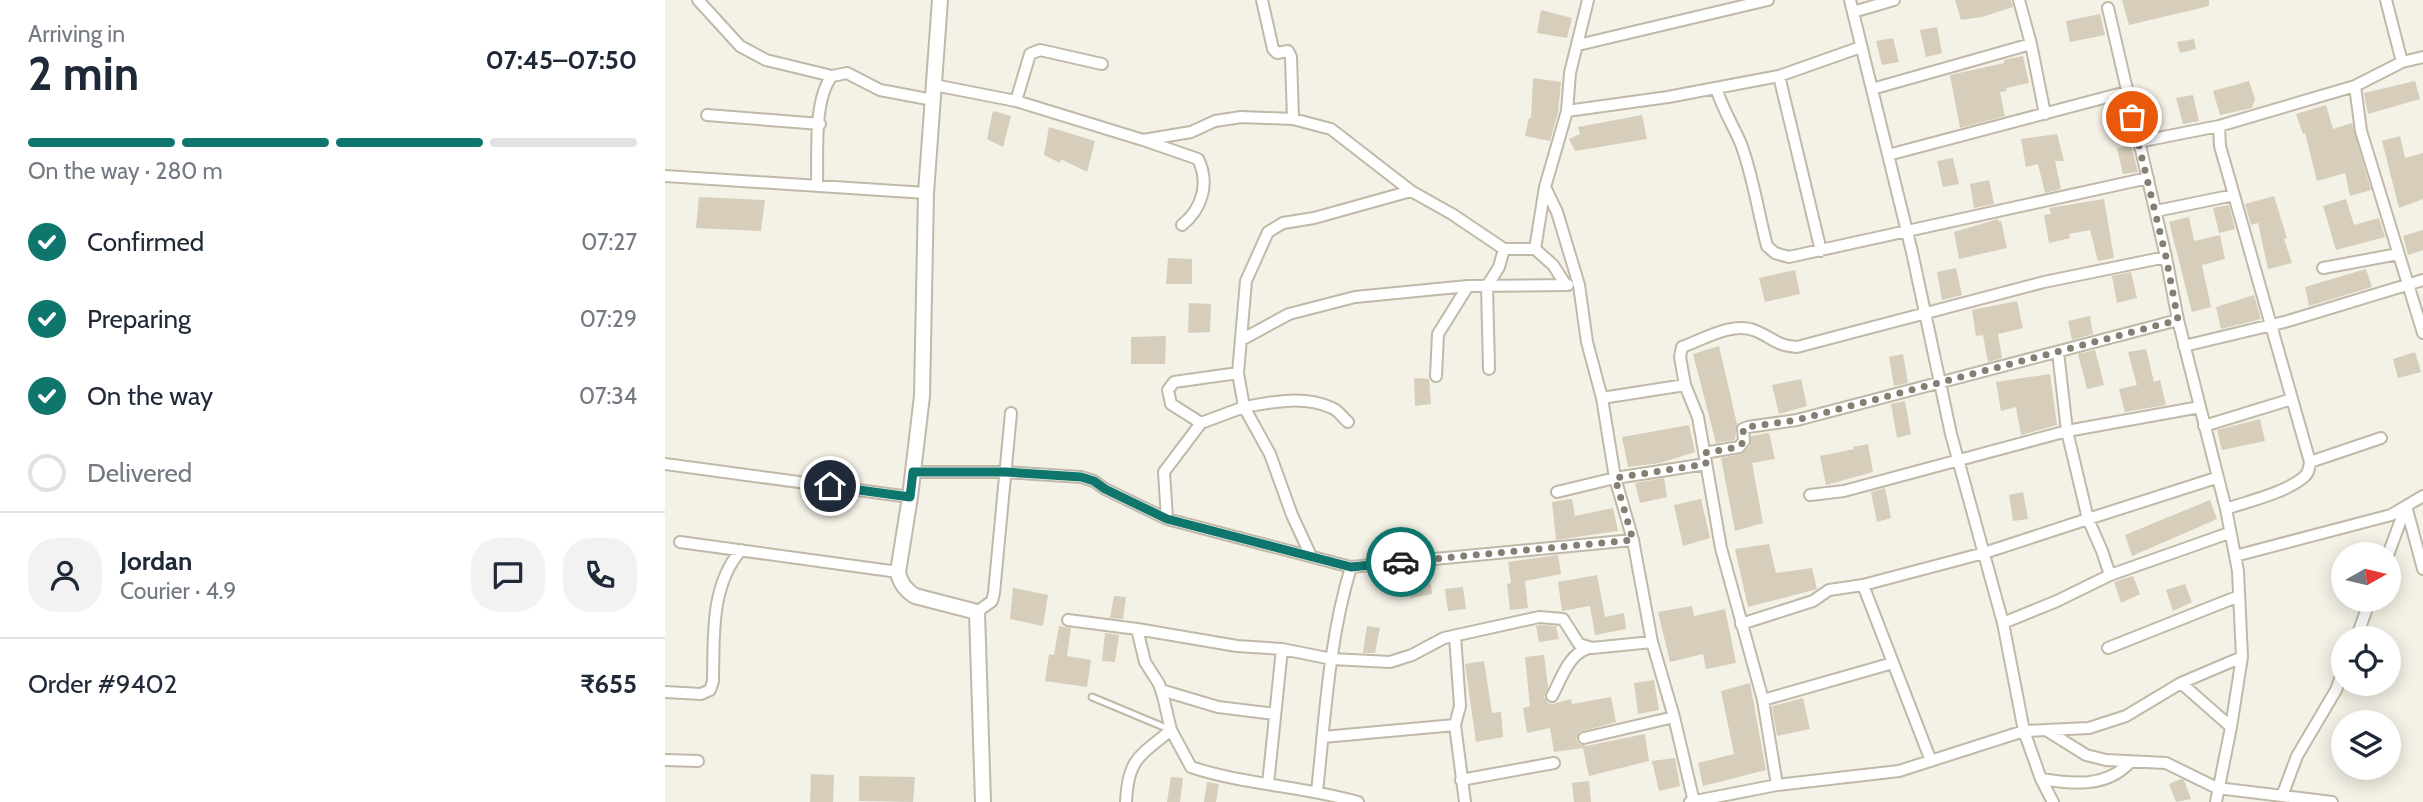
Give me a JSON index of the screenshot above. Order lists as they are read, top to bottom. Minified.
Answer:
{"north":"right","page":{"heading":["2 min","Arriving in","07:45–07:50"],"panel":["Jordan","Courier · 4.9","Order #9402","₹655"],"bar":"On the way · 280 m","list":[["Confirmed","07:27"],["Preparing","07:29"],["On the way","07:34"],"Delivered"]}}
